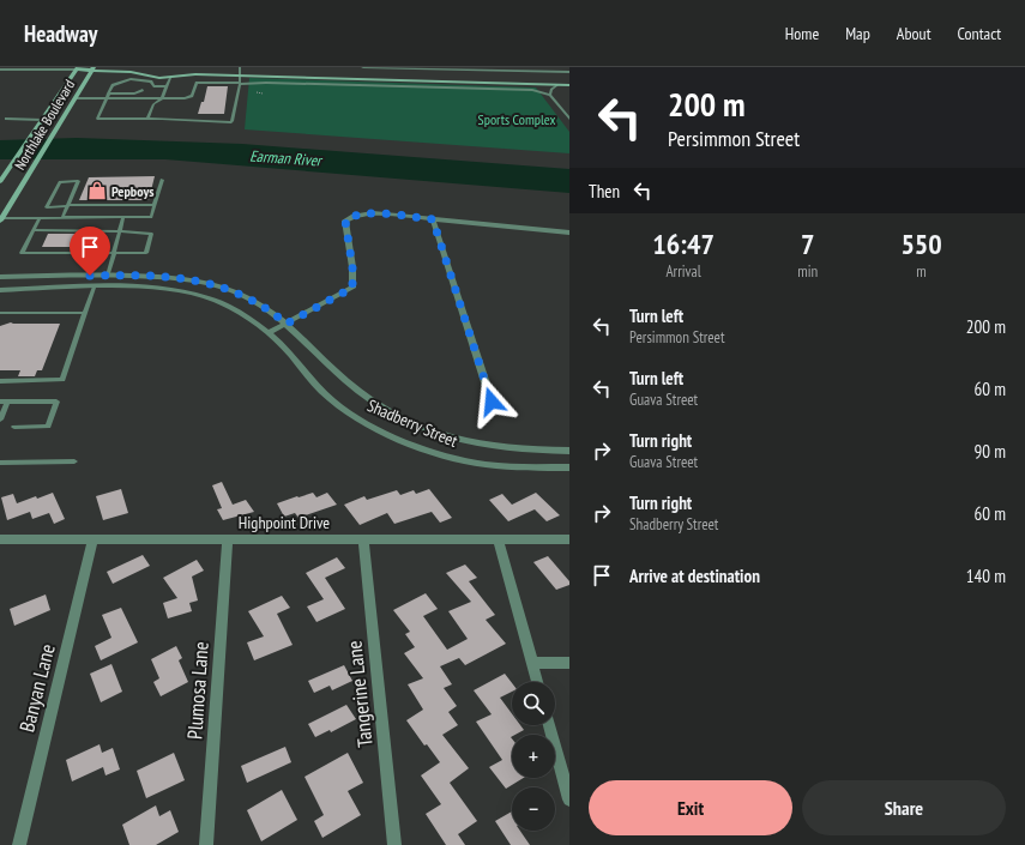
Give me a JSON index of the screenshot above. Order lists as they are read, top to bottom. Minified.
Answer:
{"streets":{"street":["Northlake Boulevard","Shadberry Street","Highpoint Drive","Banyan Lane","Plumosa Lane","Tangerine Lane"]},"crossings":[["Highpoint Drive","Banyan Lane"],["Highpoint Drive","Plumosa Lane"],["Highpoint Drive","Tangerine Lane"]],"water":["Earman River"],"parks":["Sports Complex"],"places":{"shop":["Pepboys"]},"page":{"header":"Headway","nav":["Home","Map","About","Contact"],"turn":["200 m","Persimmon Street"],"then":"Then","eta":["16:47","Arrival","7","min","550","m"],"list":[{"name":"Turn left","note":"Persimmon Street","value":"200 m"},{"name":"Turn left","note":"Guava Street","value":"60 m"},{"name":"Turn right","note":"Guava Street","value":"90 m"},{"name":"Turn right","note":"Shadberry Street","value":"60 m"},{"name":"Arrive at destination","value":"140 m"}],"map_buttons":["+","−"],"buttons":["Exit","Share"]}}
